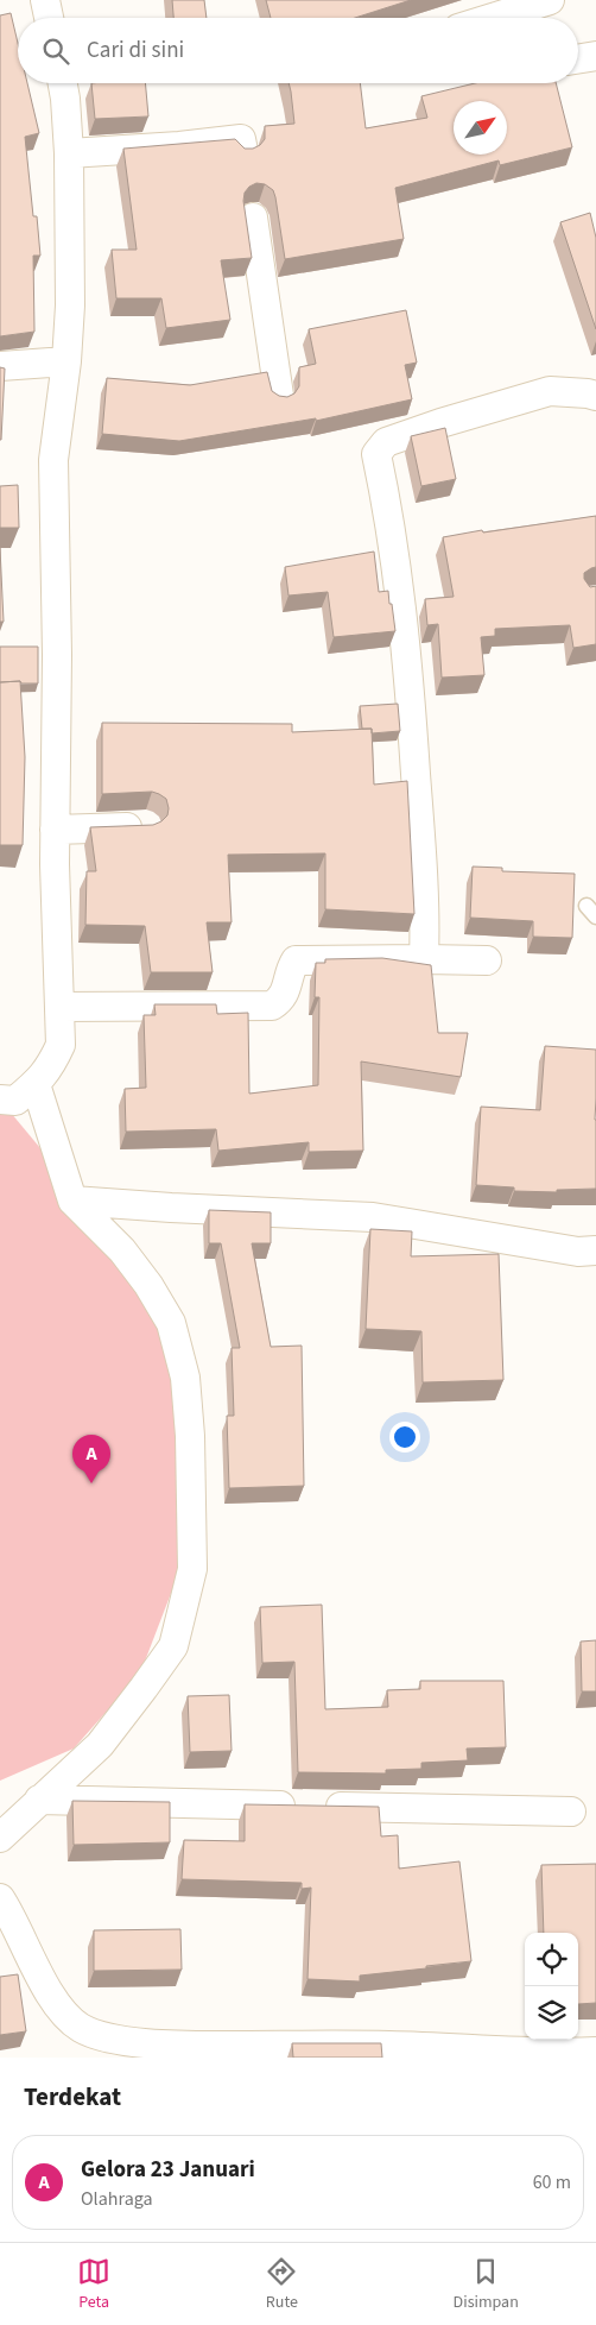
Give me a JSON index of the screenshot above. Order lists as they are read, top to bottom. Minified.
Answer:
{"north":"top right","page":{"search":"Cari di sini","pins":"A","heading":"Terdekat","list":[{"mark":"A","name":"Gelora 23 Januari","note":"Olahraga","value":"60 m"}],"nav":["Peta","Rute","Disimpan"]}}
